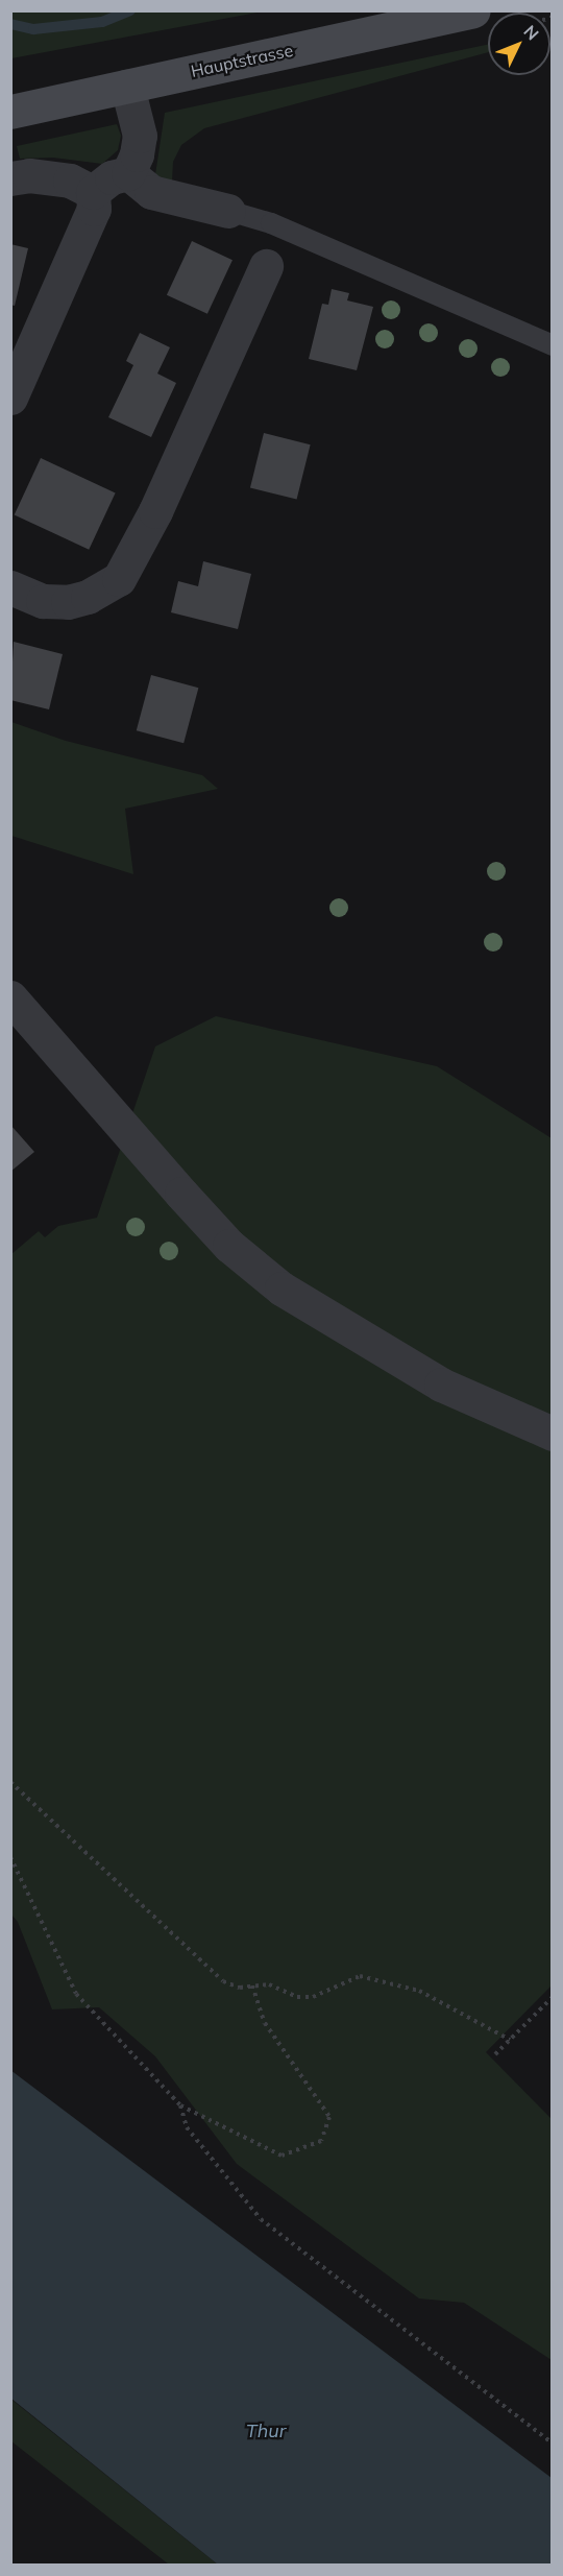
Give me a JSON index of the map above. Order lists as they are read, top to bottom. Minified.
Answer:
{"streets":{"main road":["Hauptstrasse"]},"water":["Thur"],"north":"top right"}
